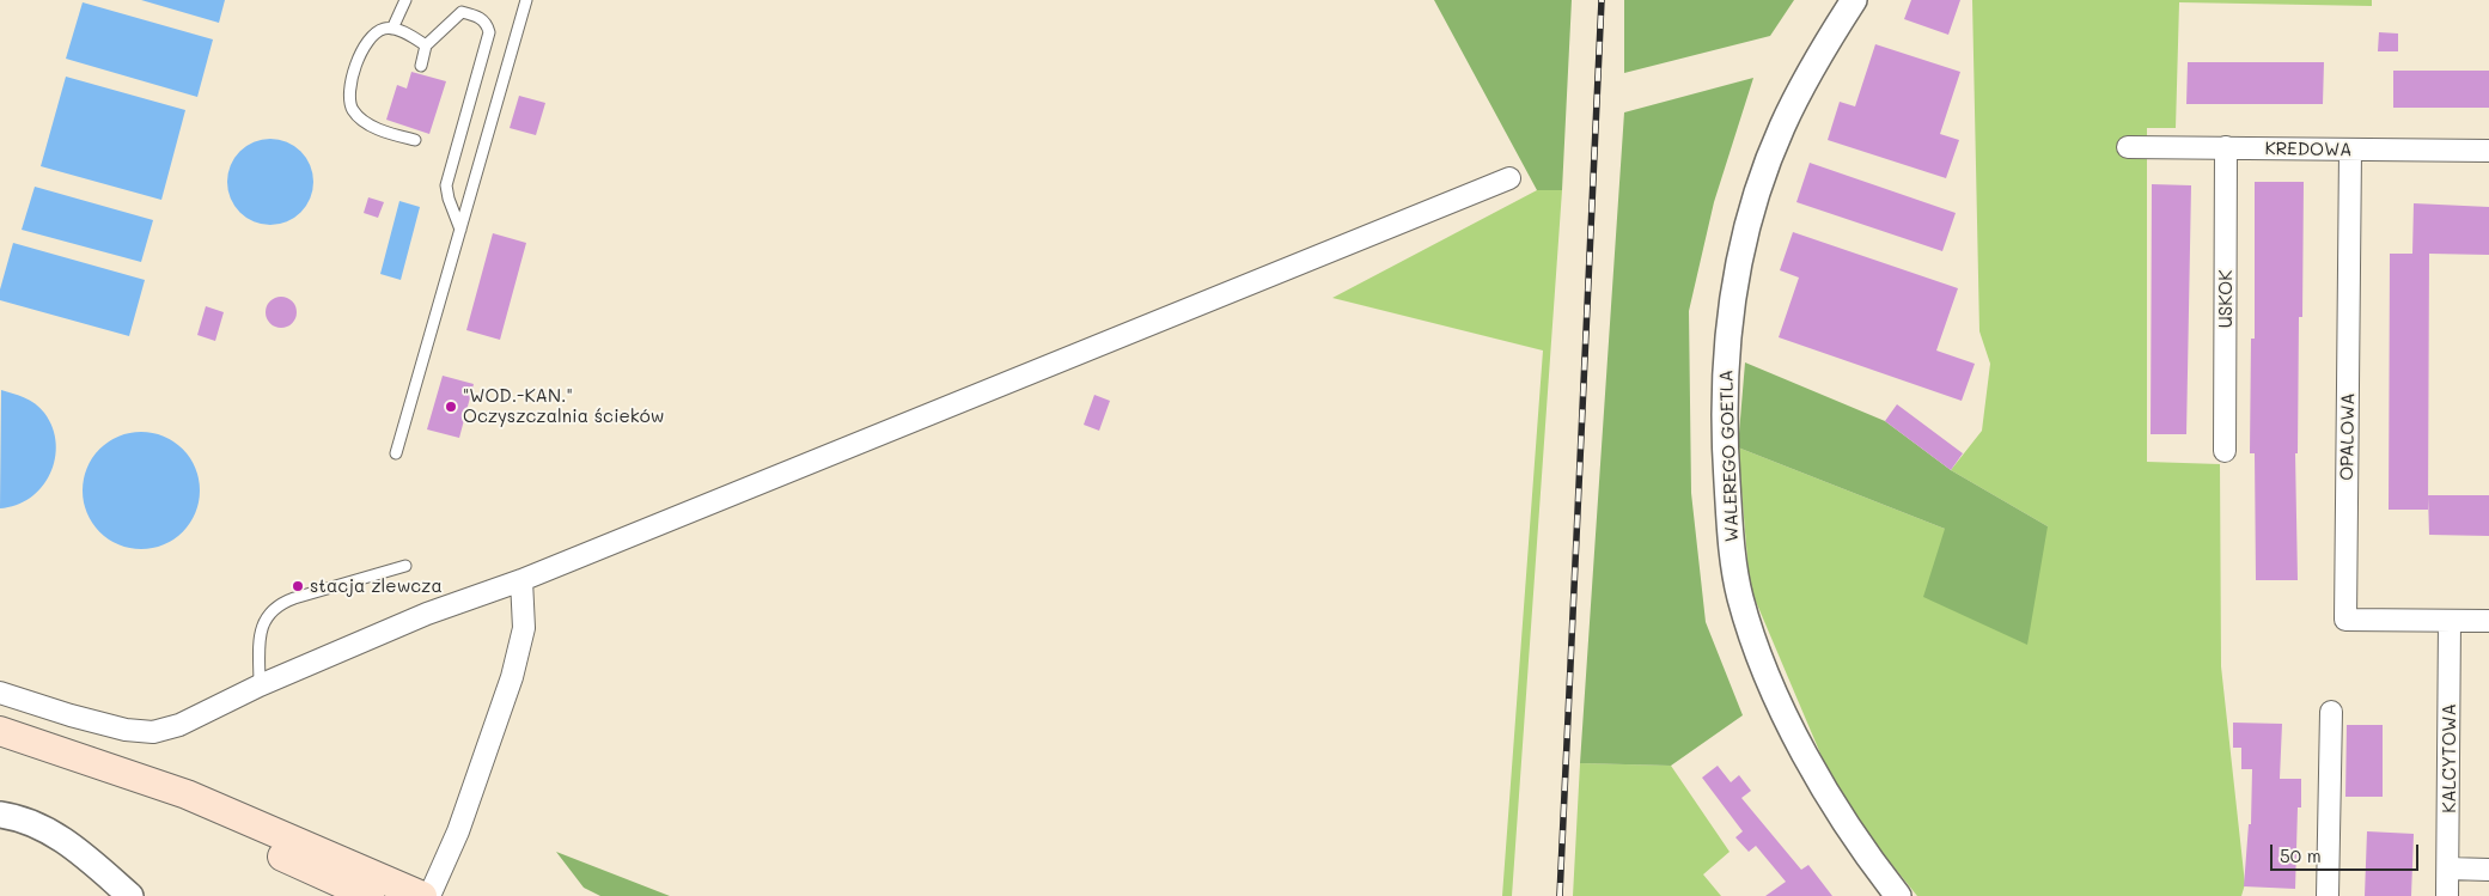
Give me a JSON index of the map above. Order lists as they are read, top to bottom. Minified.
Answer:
{"streets":{"street":["KREDOWA","USKOK","OPALOWA","WALEREGO GOETLA","KALCYTOWA"]},"crossings":[["KREDOWA","USKOK"],["KREDOWA","OPALOWA"],["OPALOWA","KALCYTOWA"]],"places":["\"WOD.-KAN.\" Oczyszczalnia ścieków","stacja zlewcza"],"scale_bar":"50 m"}
